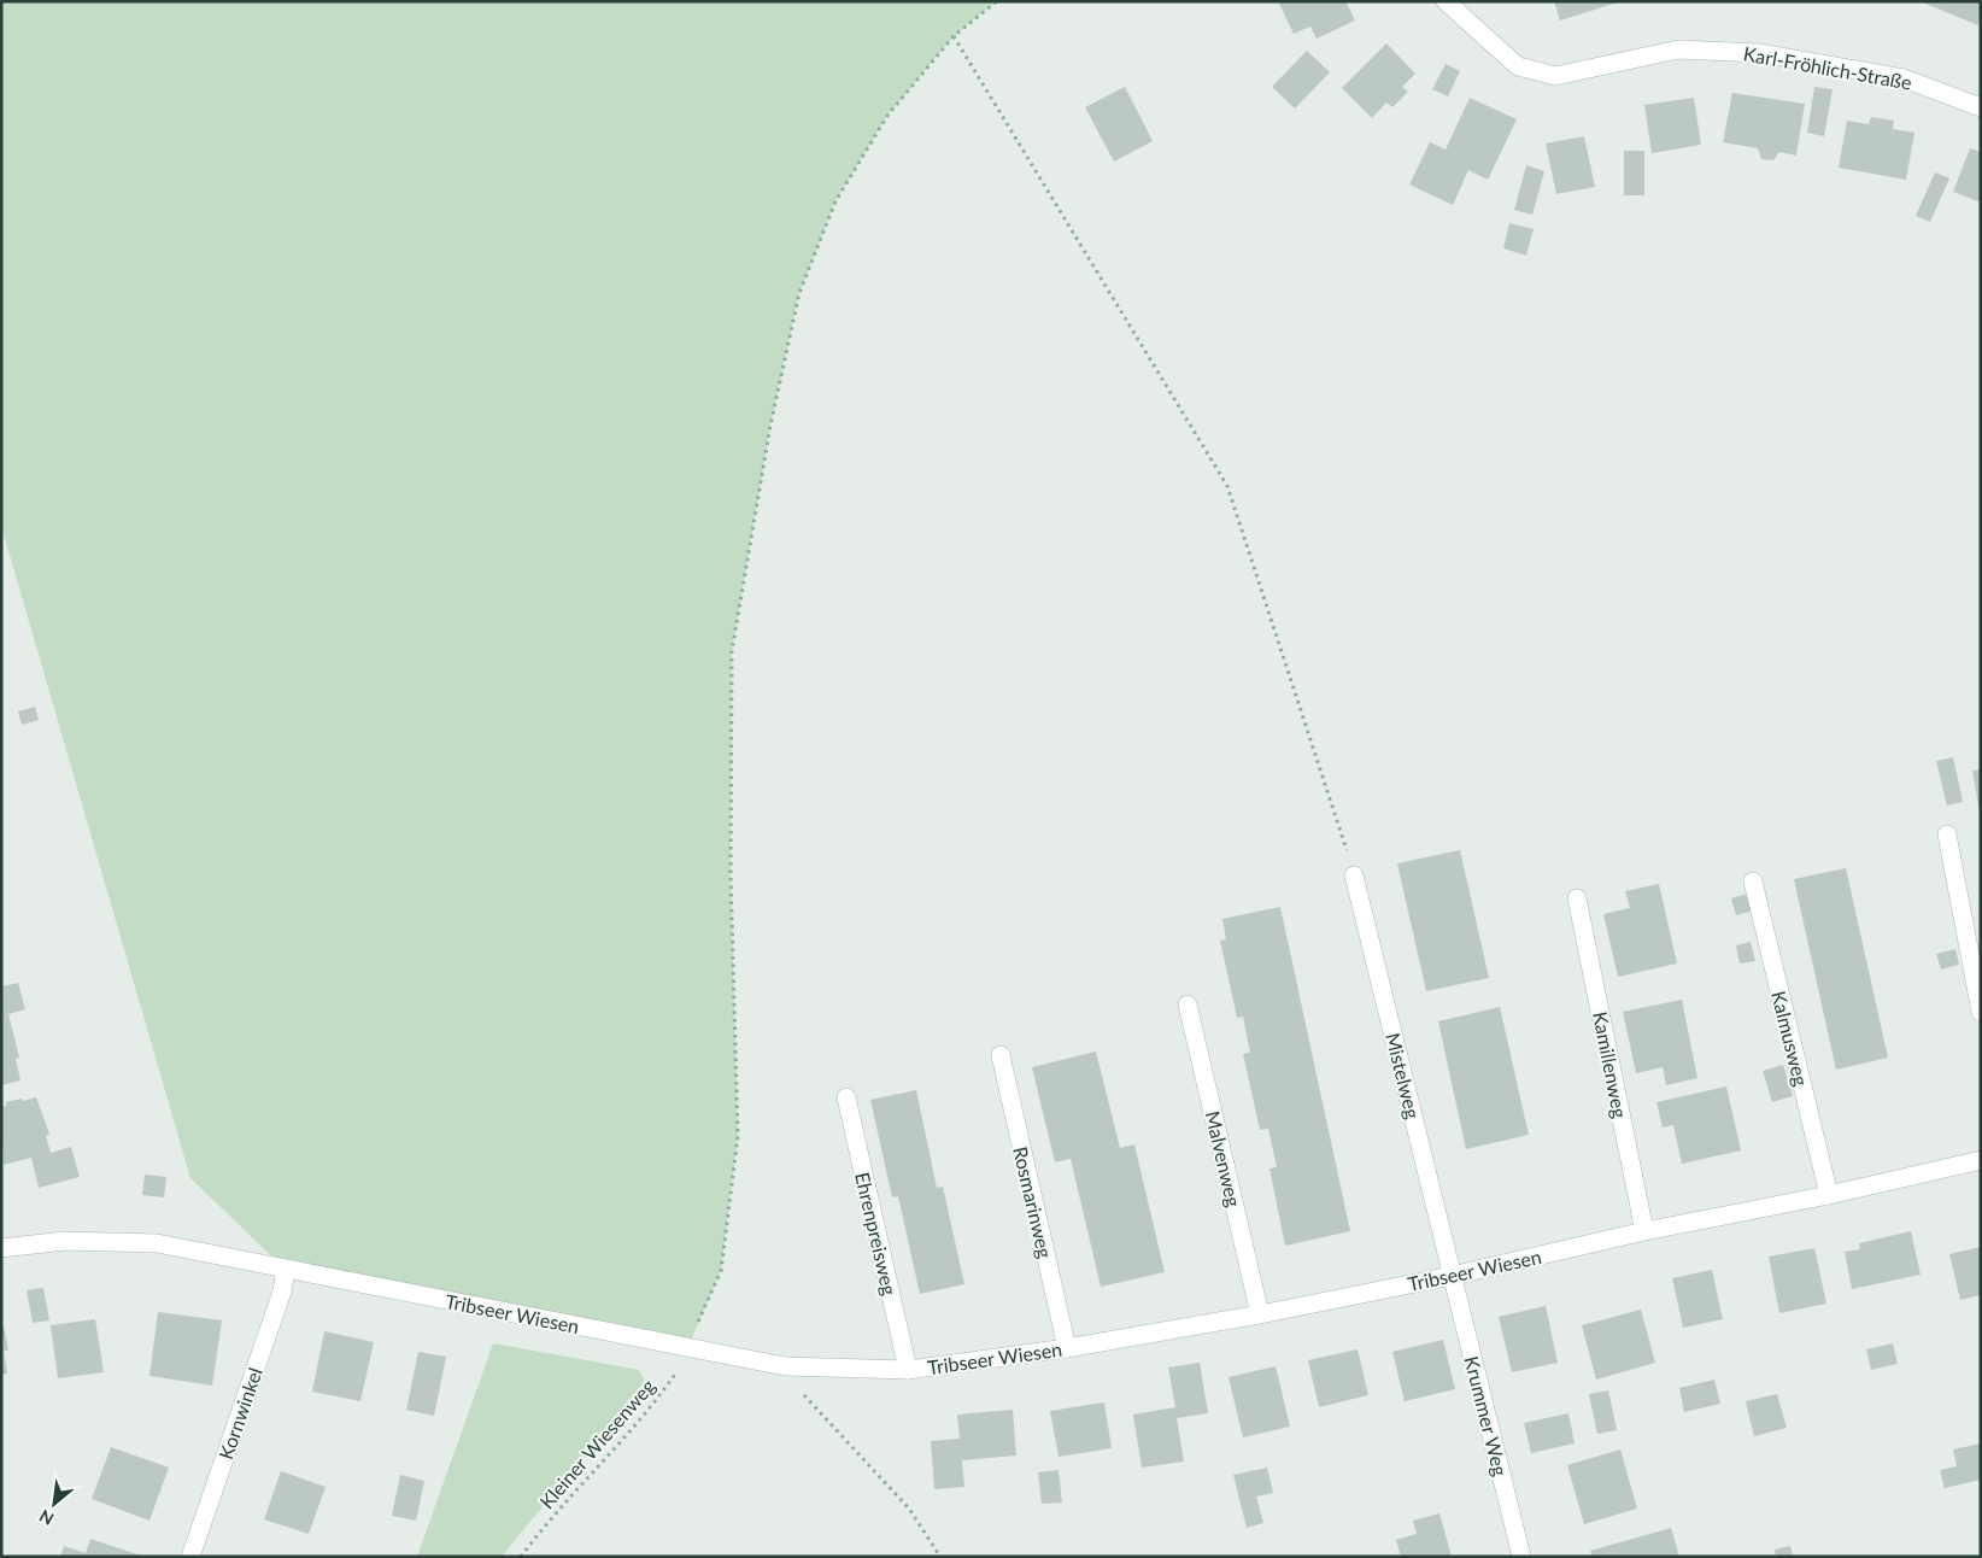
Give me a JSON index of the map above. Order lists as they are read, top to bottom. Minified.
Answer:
{"streets":{"street":["Karl-Fröhlich-Straße","Kalmusweg","Kamillenweg","Mistelweg","Malvenweg","Rosmarinweg","Ehrenpreisweg","Tribseer Wiesen","Kornwinkel","Krummer Weg"],"path":["Kleiner Wiesenweg"]},"crossings":[["Kalmusweg","Tribseer Wiesen"],["Kamillenweg","Tribseer Wiesen"],["Mistelweg","Tribseer Wiesen"],["Mistelweg","Krummer Weg"],["Malvenweg","Tribseer Wiesen"],["Rosmarinweg","Tribseer Wiesen"],["Ehrenpreisweg","Tribseer Wiesen"],["Tribseer Wiesen","Kornwinkel"],["Tribseer Wiesen","Krummer Weg"]],"north":"bottom left"}
